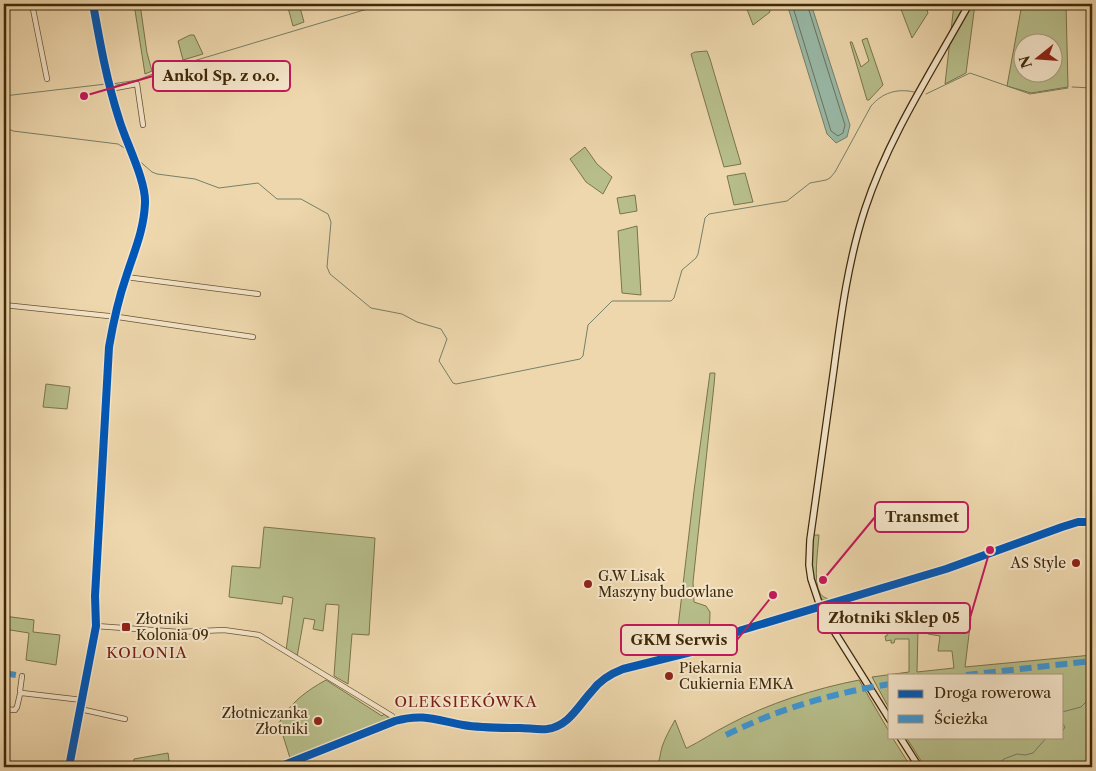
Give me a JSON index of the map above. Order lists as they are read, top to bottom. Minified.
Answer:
{"districts":["KOLONIA","OLEKSIEKÓWKA"],"places":{"other":["Ankol Sp. z o.o.","Złotniki Sklep 05","AS Style","Transmet","G.W Lisak Maszyny budowlane","GKM Serwis","Piekarnia Cukiernia EMKA","Złotniczanka Złotniki"],"transit":["Złotniki Kolonia 09"]},"legend":["Droga rowerowa","Ścieżka"],"north":"left"}
